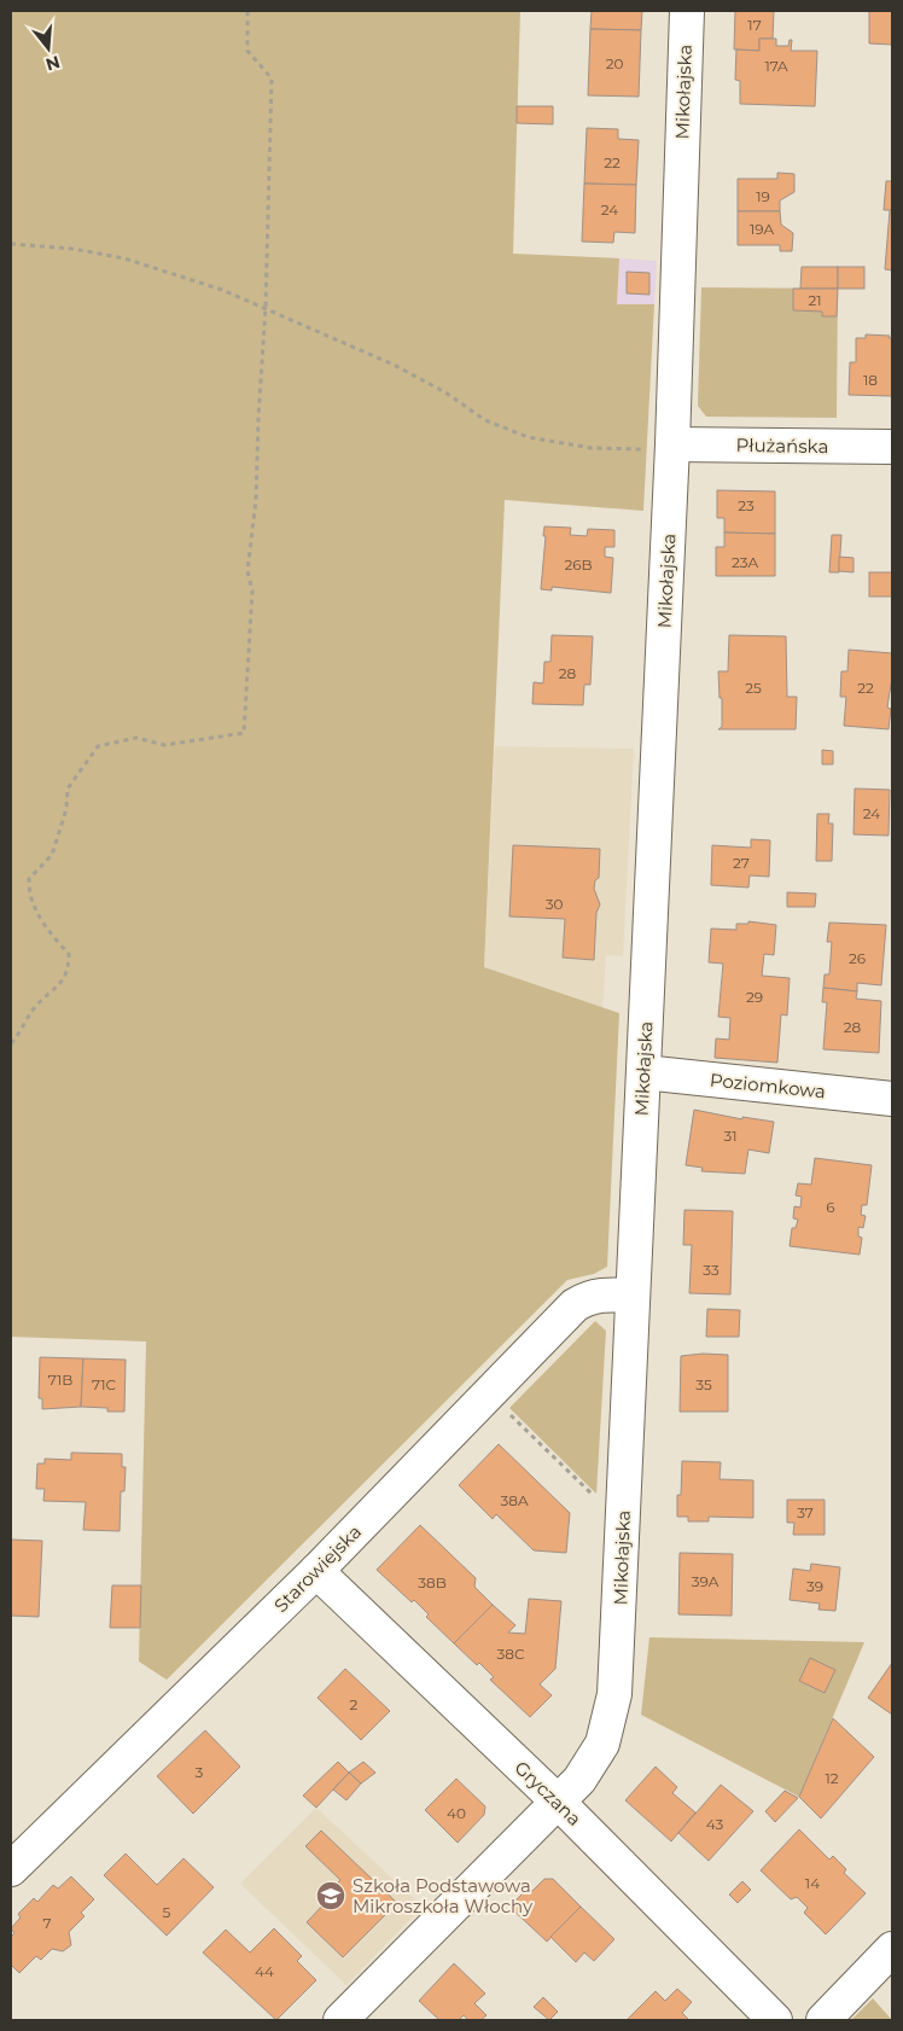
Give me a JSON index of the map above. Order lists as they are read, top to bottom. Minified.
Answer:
{"streets":{"street":["Mikołajska","Płużańska","Poziomkowa","Starowiejska","Gryczana"]},"crossings":[["Mikołajska","Płużańska"],["Mikołajska","Poziomkowa"],["Mikołajska","Starowiejska"],["Mikołajska","Gryczana"],["Starowiejska","Gryczana"]],"places":{"school or university":["Szkoła Podstawowa Mikroszkoła Włochy"]},"house_numbers":["17","20","17A","22","19","24","19A","21","18","23","23A","26B","28","25","22","24","27","30","26","29","28","31","6","33","71B","71C","35","38A","37","39A","38B","39","38C","2","3","12","40","43","14","5","7","44"],"north":"bottom"}
